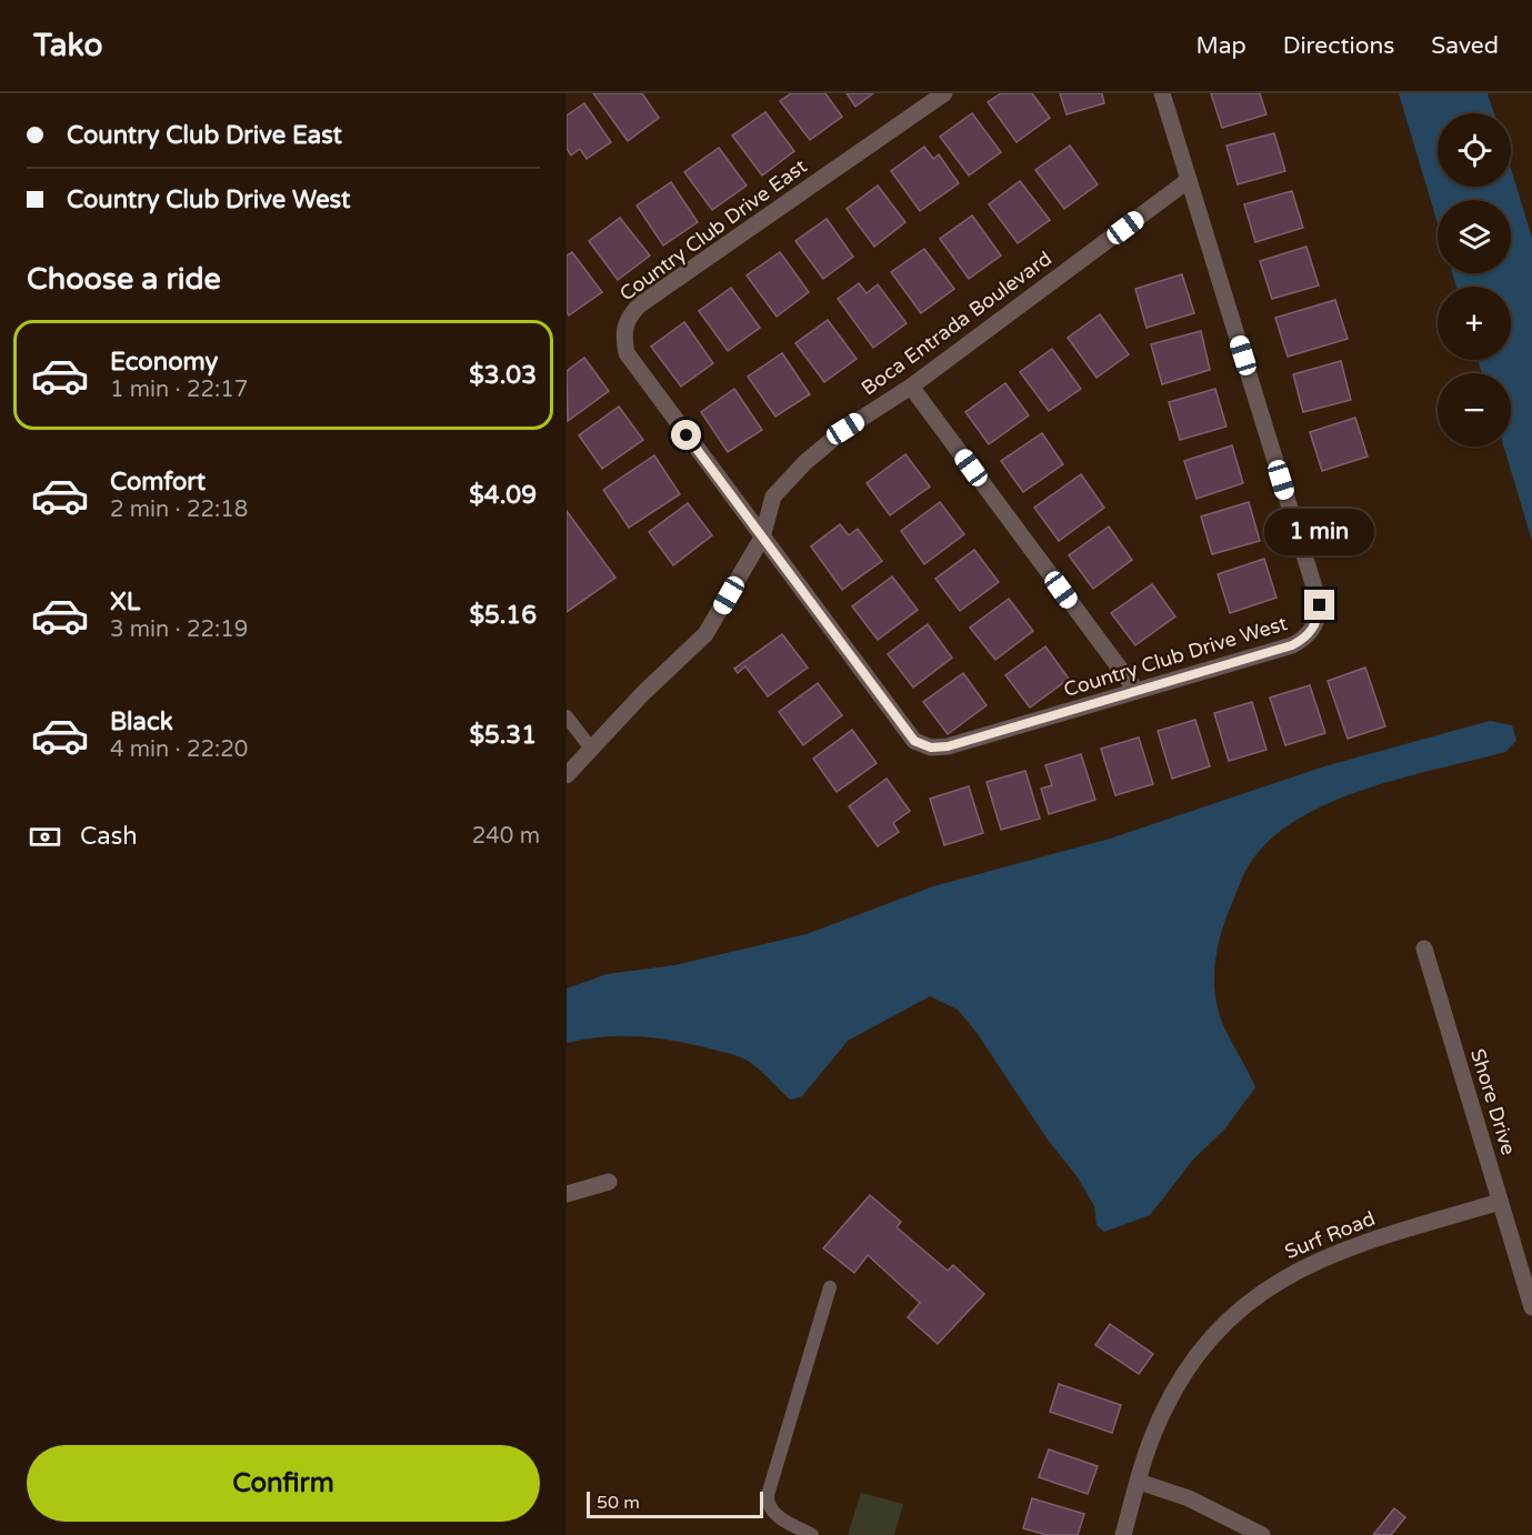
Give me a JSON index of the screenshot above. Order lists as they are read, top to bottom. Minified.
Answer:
{"streets":{"street":["Country Club Drive East","Boca Entrada Boulevard","Country Club Drive West","Shore Drive","Surf Road"]},"crossings":[["Country Club Drive East","Boca Entrada Boulevard"],["Country Club Drive East","Country Club Drive West"],["Boca Entrada Boulevard","Country Club Drive West"],["Shore Drive","Surf Road"]],"scale_bar":"50 m","page":{"header":"Tako","nav":["Map","Directions","Saved"],"banner":["Country Club Drive East","Country Club Drive West"],"map_buttons":["+","−"],"heading":"Choose a ride","list":[{"name":"Economy","note":"1 min · 22:17","value":"$3.03"},{"name":"Comfort","note":"2 min · 22:18","value":"$4.09"},{"name":"XL","note":"3 min · 22:19","value":"$5.16"},{"name":"Black","note":"4 min · 22:20","value":"$5.31"}],"bubble":"1 min","pay":["Cash","240 m"],"buttons":"Confirm","scale":"50 m"}}
